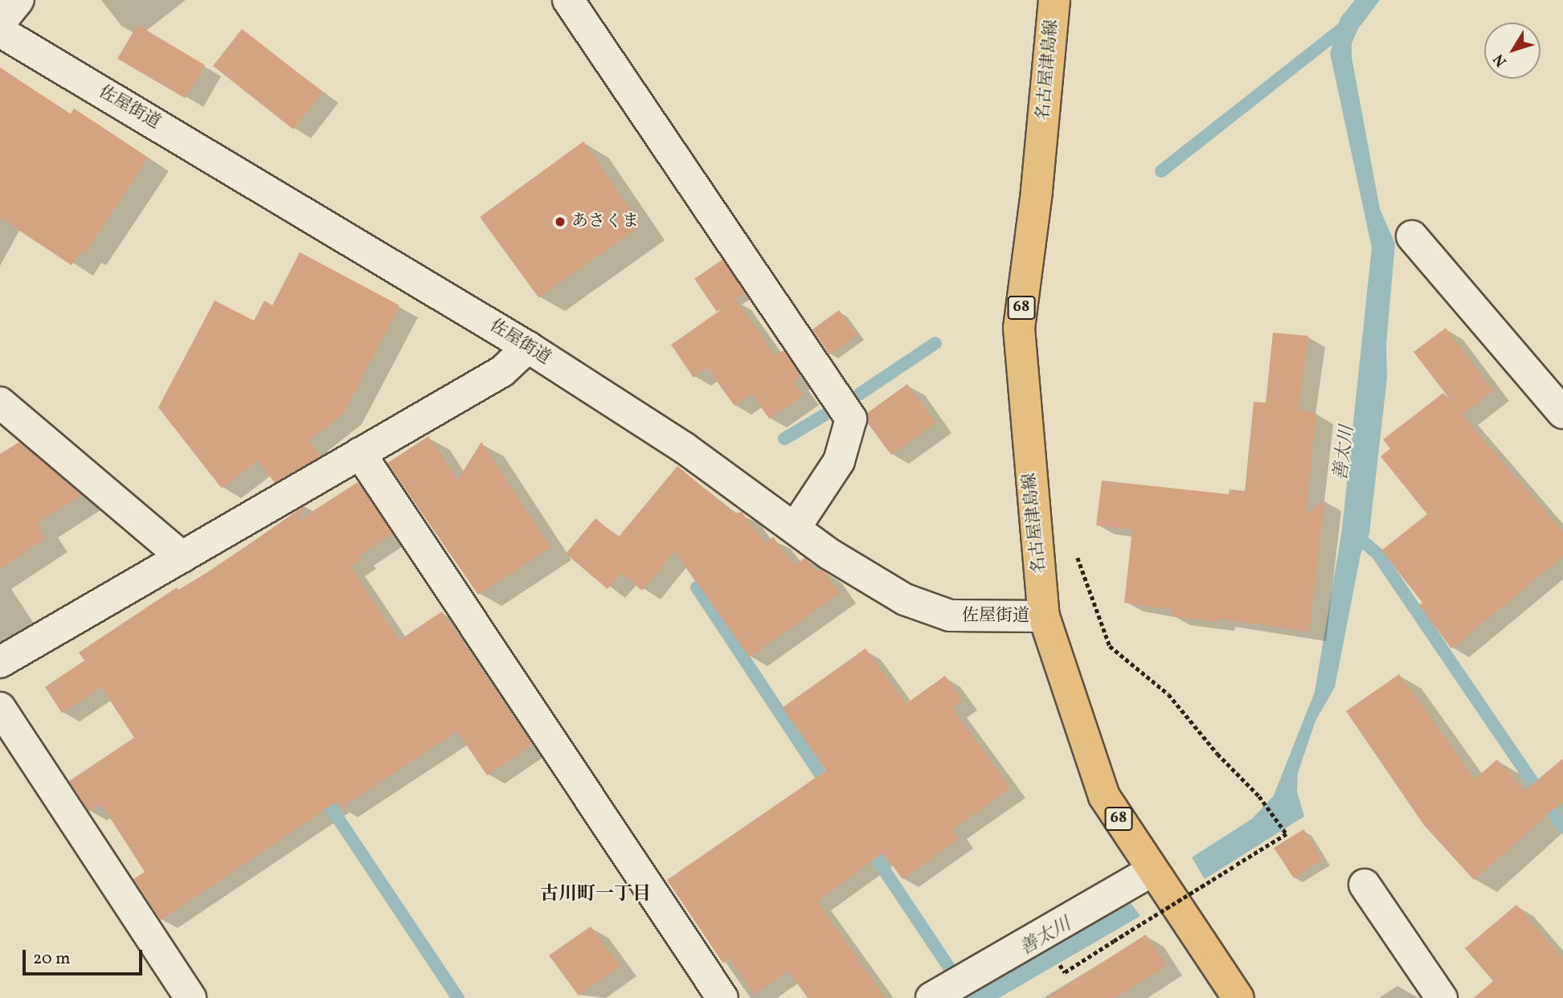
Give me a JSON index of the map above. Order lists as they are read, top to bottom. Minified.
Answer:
{"streets":{"main road":["名古屋津島線","68"],"street":["佐屋街道"]},"crossings":[["名古屋津島線","佐屋街道"]],"districts":["古川町一丁目"],"water":["善太川"],"places":["あさくま"],"scale_bar":"20 m","north":"bottom left"}
